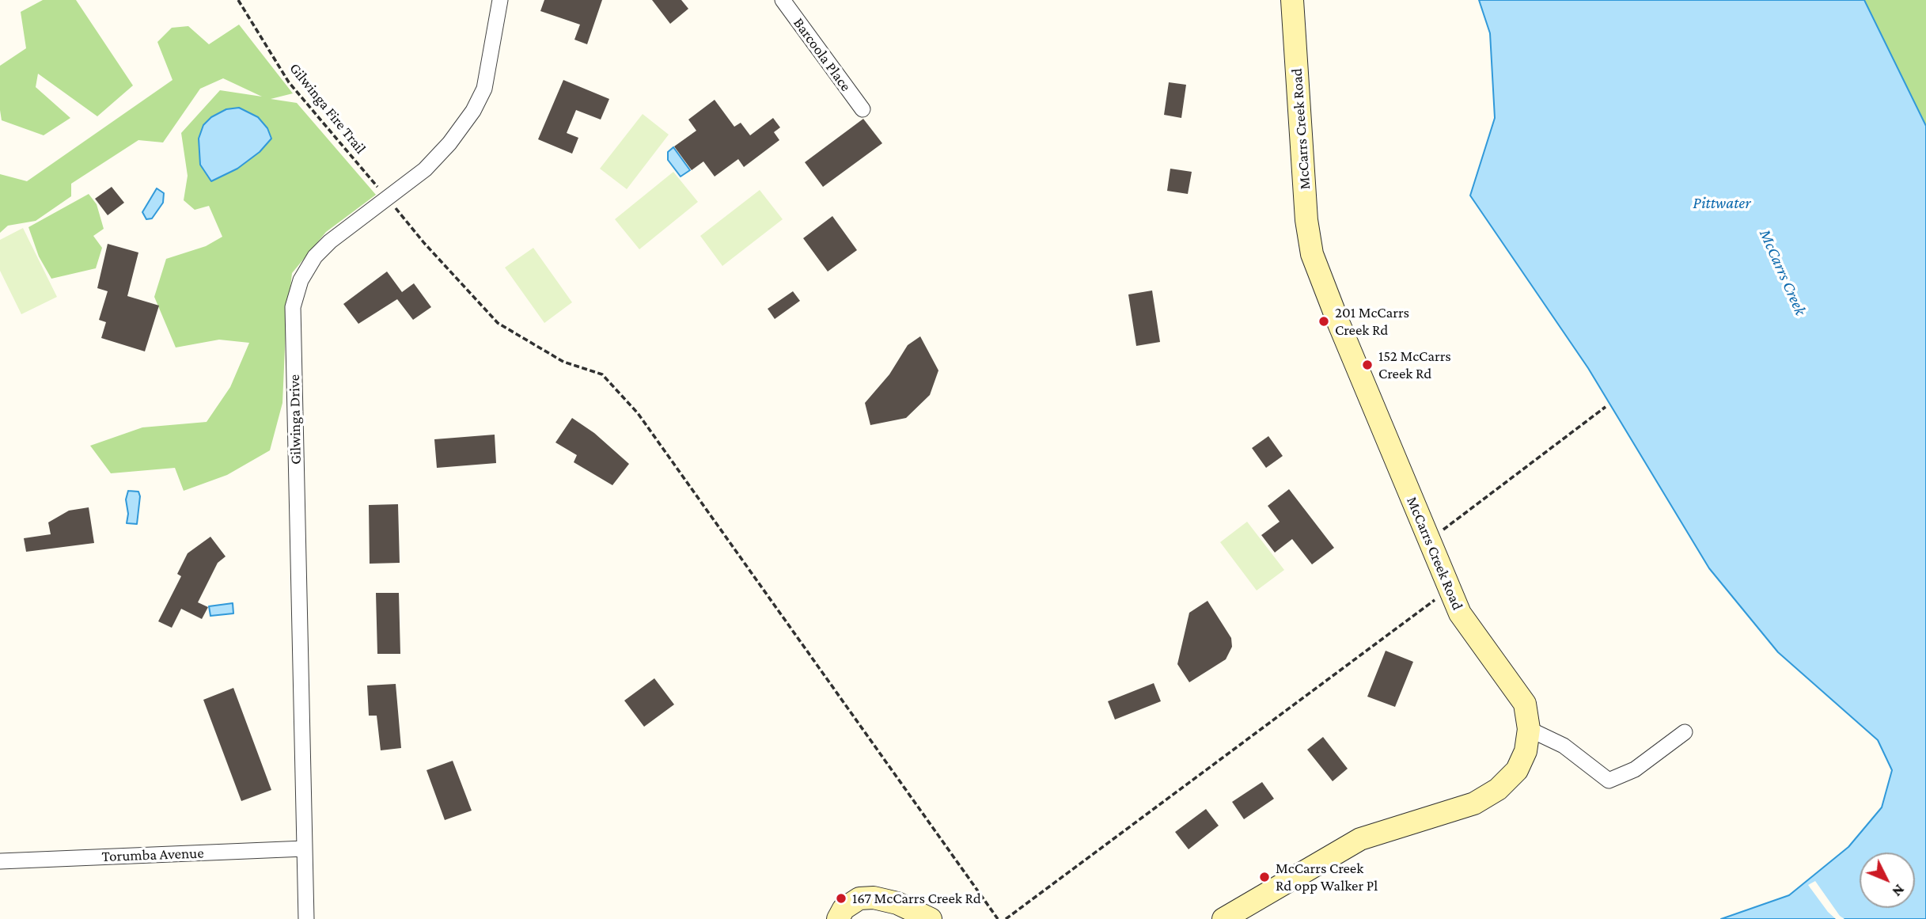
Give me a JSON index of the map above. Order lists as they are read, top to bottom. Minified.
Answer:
{"streets":{"main road":["McCarrs Creek Road"],"street":["Barcoola Place","Gilwinga Drive","Torumba Avenue"],"path":["Gilwinga Fire Trail"]},"crossings":[["Gilwinga Fire Trail","Gilwinga Drive"],["Gilwinga Drive","Torumba Avenue"]],"water":["Pittwater","McCarrs Creek"],"places":["201 McCarrs Creek Rd","152 McCarrs Creek Rd","McCarrs Creek Rd opp Walker Pl","167 McCarrs Creek Rd"],"north":"bottom right"}
